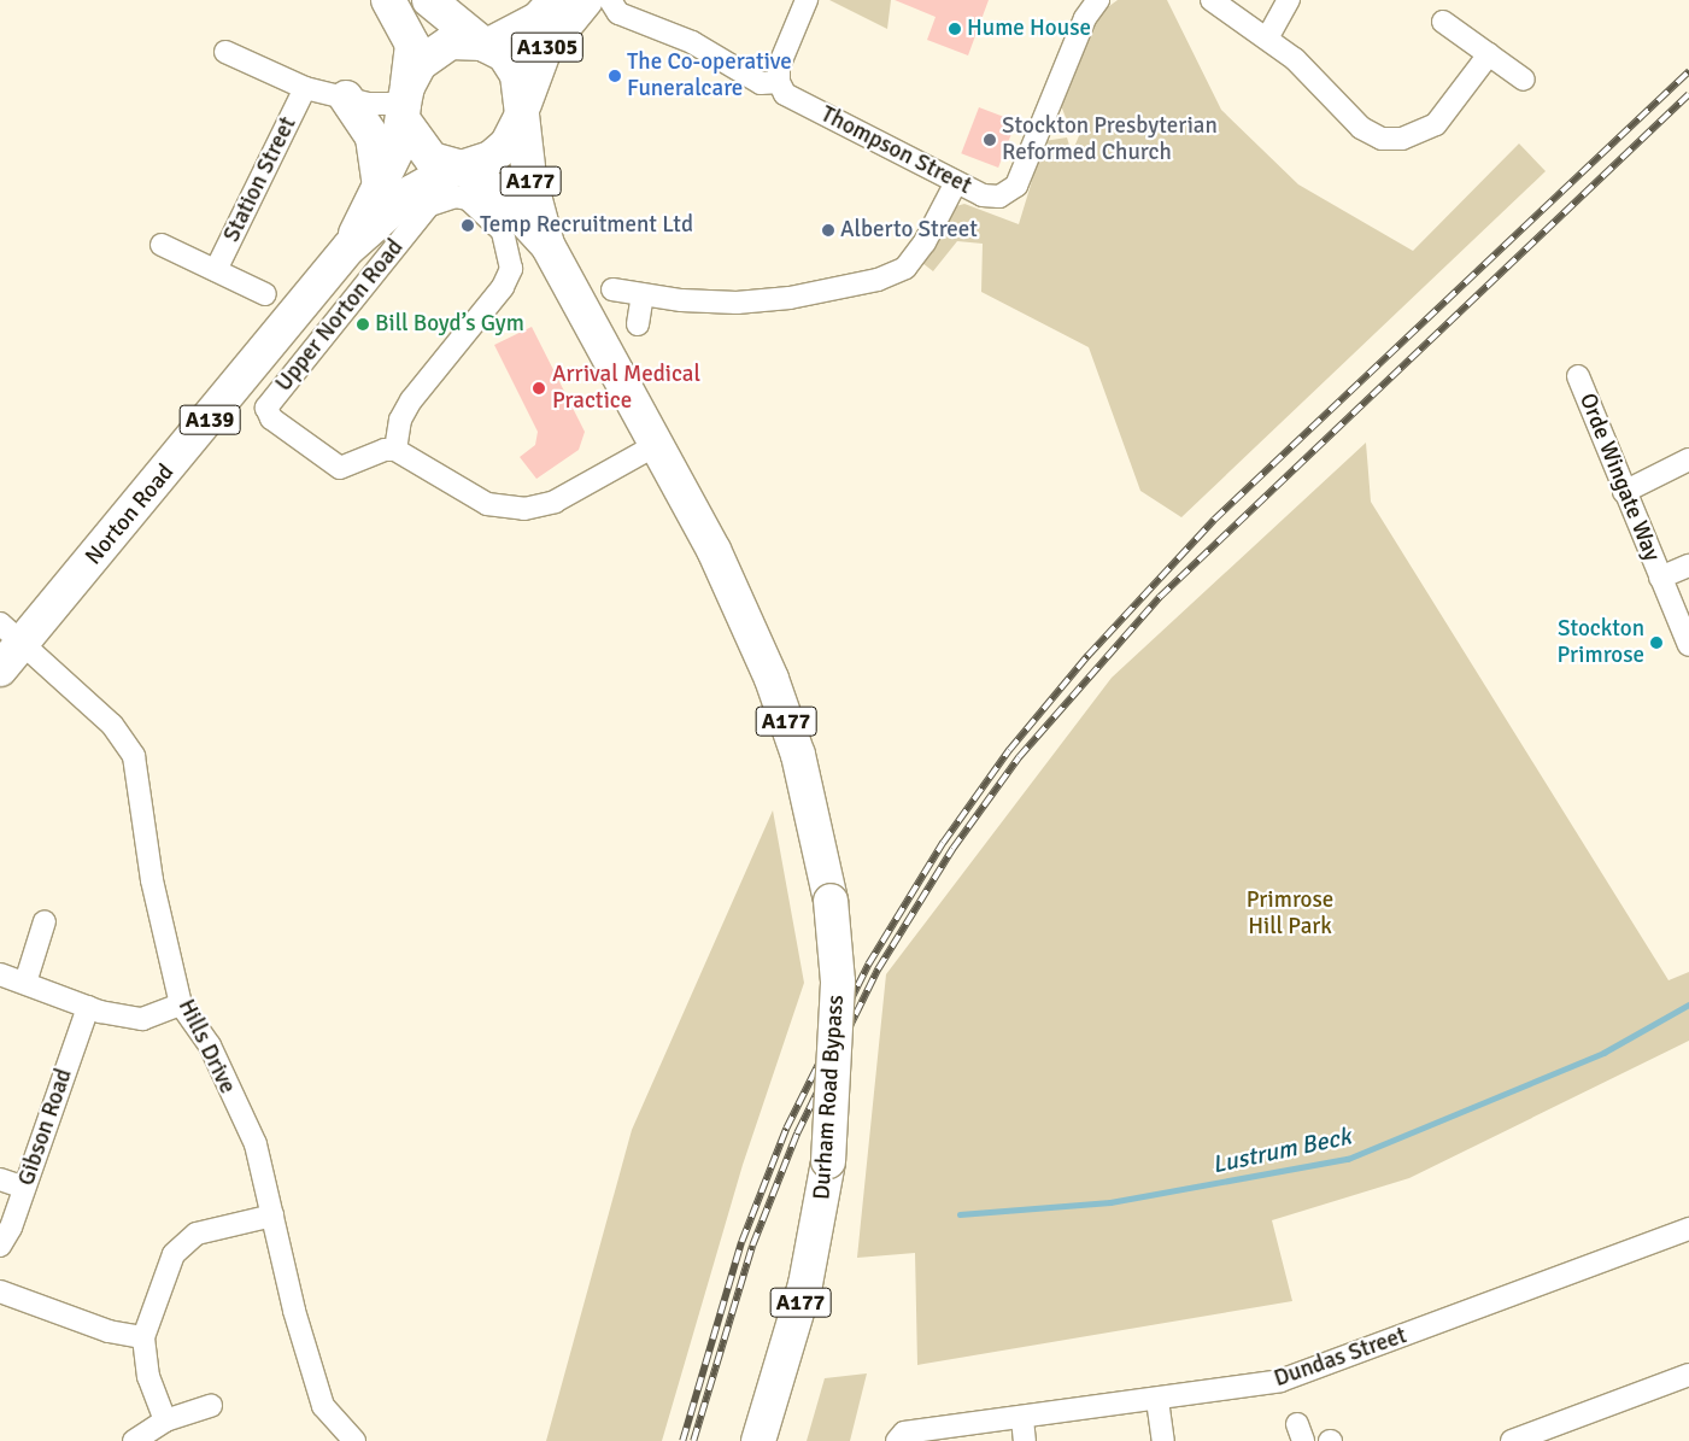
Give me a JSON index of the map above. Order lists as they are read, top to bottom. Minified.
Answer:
{"streets":{"main road":["A1305","A177","A139","Norton Road","Durham Road Bypass"],"street":["Thompson Street","Station Street","Upper Norton Road","Orde Wingate Way","Hills Drive","Gibson Road","Dundas Street"]},"crossings":[["A1305","Station Street"],["A1305","A177"],["A1305","Norton Road"],["Station Street","A177"],["Station Street","Norton Road"],["A177","Norton Road"],["A177","Durham Road Bypass"],["Norton Road","Hills Drive"]],"water":["Lustrum Beck"],"parks":["Primrose Hill Park"],"places":["Hume House","The Co-operative Funeralcare","Stockton Presbyterian Reformed Church","Temp Recruitment Ltd","Alberto Street","Bill Boyd’s Gym","Arrival Medical Practice","Stockton Primrose"]}
